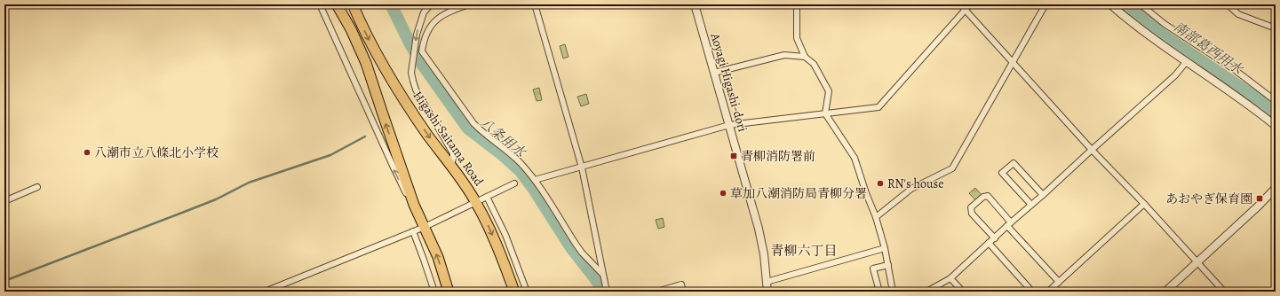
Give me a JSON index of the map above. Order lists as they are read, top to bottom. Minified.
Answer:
{"streets":{"highway":["Higashi Saitama Road"],"street":["Aoyagi Higashi-dori"]},"districts":["青柳六丁目"],"water":["南部葛西用水","八条用水"],"places":{"other":["八潮市立八條北小学校","RN's house","草加八潮消防局青柳分署"],"transit":["青柳消防署前","あおやぎ保育園"]}}
